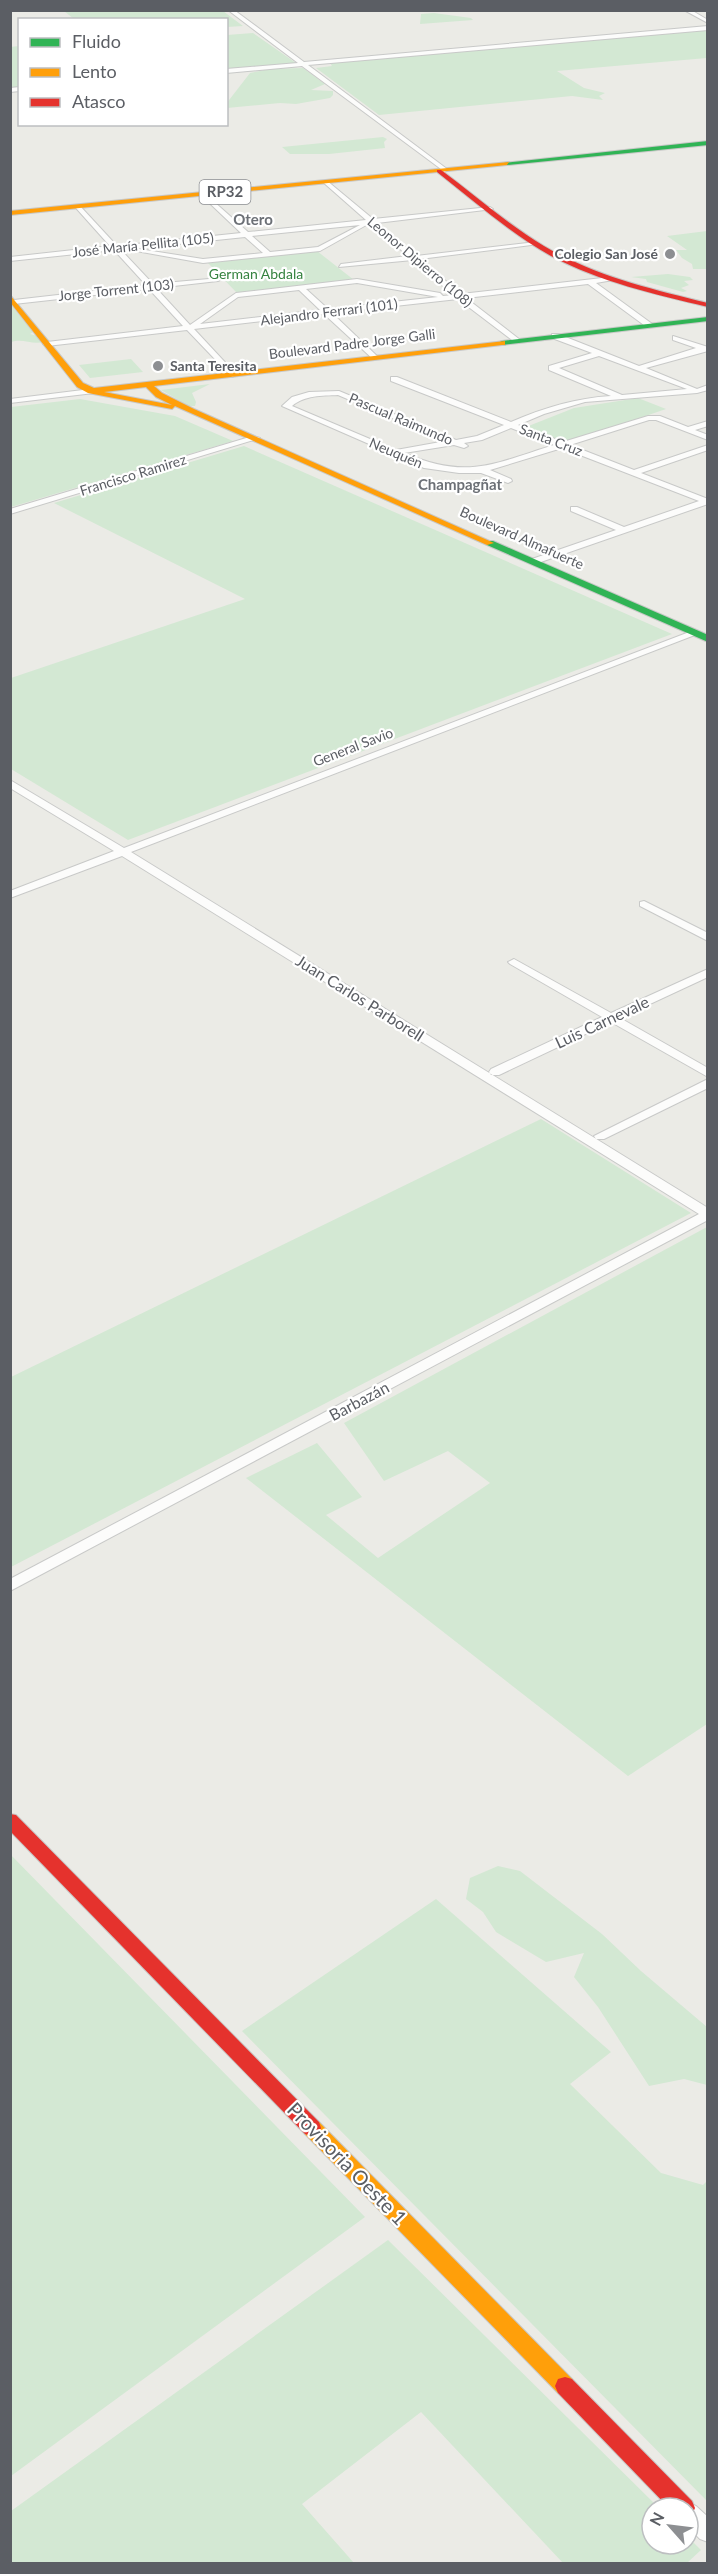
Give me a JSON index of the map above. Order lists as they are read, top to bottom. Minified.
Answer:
{"streets":{"main road":["RP32","Boulevard Padre Jorge Galli","Boulevard Almafuerte","Provisoria Oeste 1"],"street":["José María Pellita (105)","Leonor Dipierro (108)","Jorge Torrent (103)","Alejandro Ferrari (101)","Pascual Raimundo","Santa Cruz","Neuquén","Francisco Ramirez","General Savio","Juan Carlos Parborell","Luis Carnevale","Barbazán"]},"crossings":[["RP32","Leonor Dipierro (108)"],["José María Pellita (105)","Leonor Dipierro (108)"],["Leonor Dipierro (108)","Alejandro Ferrari (101)"],["Leonor Dipierro (108)","Boulevard Padre Jorge Galli"],["Boulevard Padre Jorge Galli","Boulevard Almafuerte"],["Pascual Raimundo","Neuquén"],["Francisco Ramirez","Boulevard Almafuerte"],["Boulevard Almafuerte","General Savio"],["General Savio","Juan Carlos Parborell"],["Juan Carlos Parborell","Barbazán"]],"districts":["Otero","Champagñat"],"parks":["German Abdala"],"places":["Colegio San José","Santa Teresita"],"legend":["Fluido","Lento","Atasco"],"north":"top left"}
